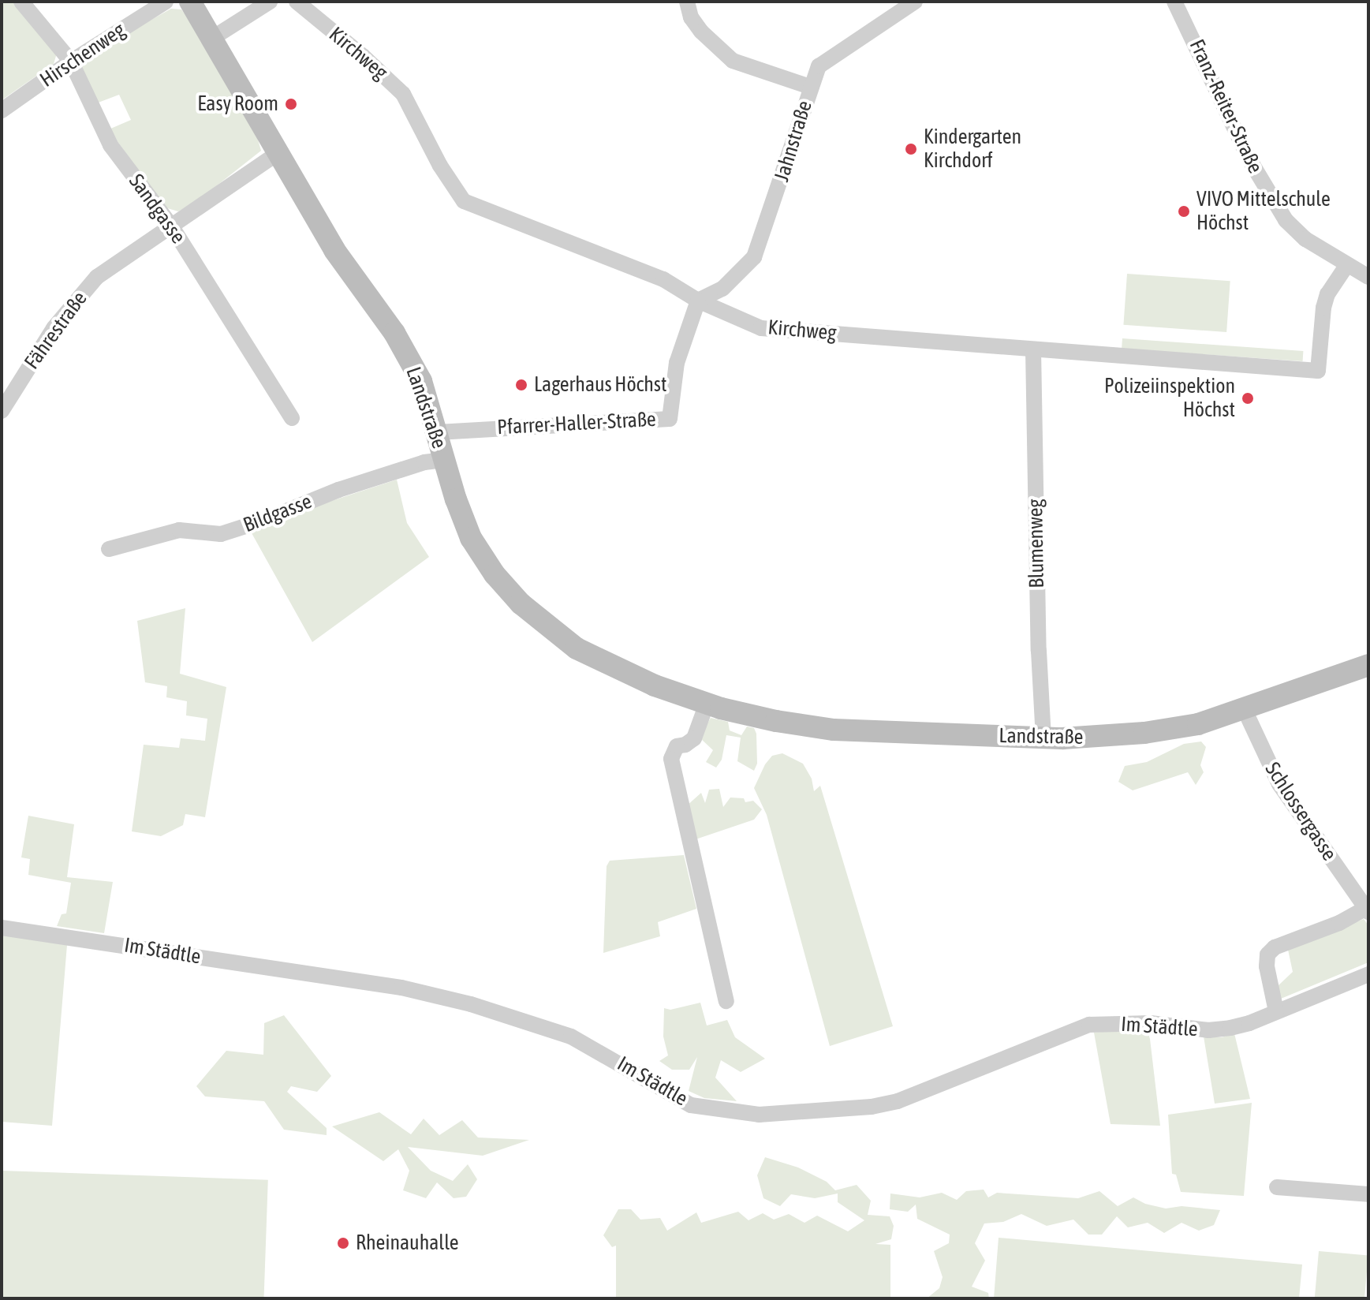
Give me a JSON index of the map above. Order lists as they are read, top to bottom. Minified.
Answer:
{"streets":{"main road":["Landstraße"],"street":["Kirchweg","Hirschenweg","Franz-Reiter-Straße","Jahnstraße","Sandgasse","Fährestraße","Pfarrer-Haller-Straße","Bildgasse","Blumenweg","Schlossergasse","Im Städtle"]},"crossings":[["Kirchweg","Franz-Reiter-Straße"],["Kirchweg","Jahnstraße"],["Kirchweg","Pfarrer-Haller-Straße"],["Kirchweg","Blumenweg"],["Hirschenweg","Sandgasse"],["Jahnstraße","Pfarrer-Haller-Straße"],["Sandgasse","Fährestraße"],["Fährestraße","Landstraße"],["Landstraße","Pfarrer-Haller-Straße"],["Landstraße","Bildgasse"],["Landstraße","Blumenweg"],["Landstraße","Schlossergasse"],["Schlossergasse","Im Städtle"]],"places":["Easy Room","Kindergarten Kirchdorf","VIVO Mittelschule Höchst","Lagerhaus Höchst","Polizeiinspektion Höchst","Rheinauhalle"]}
